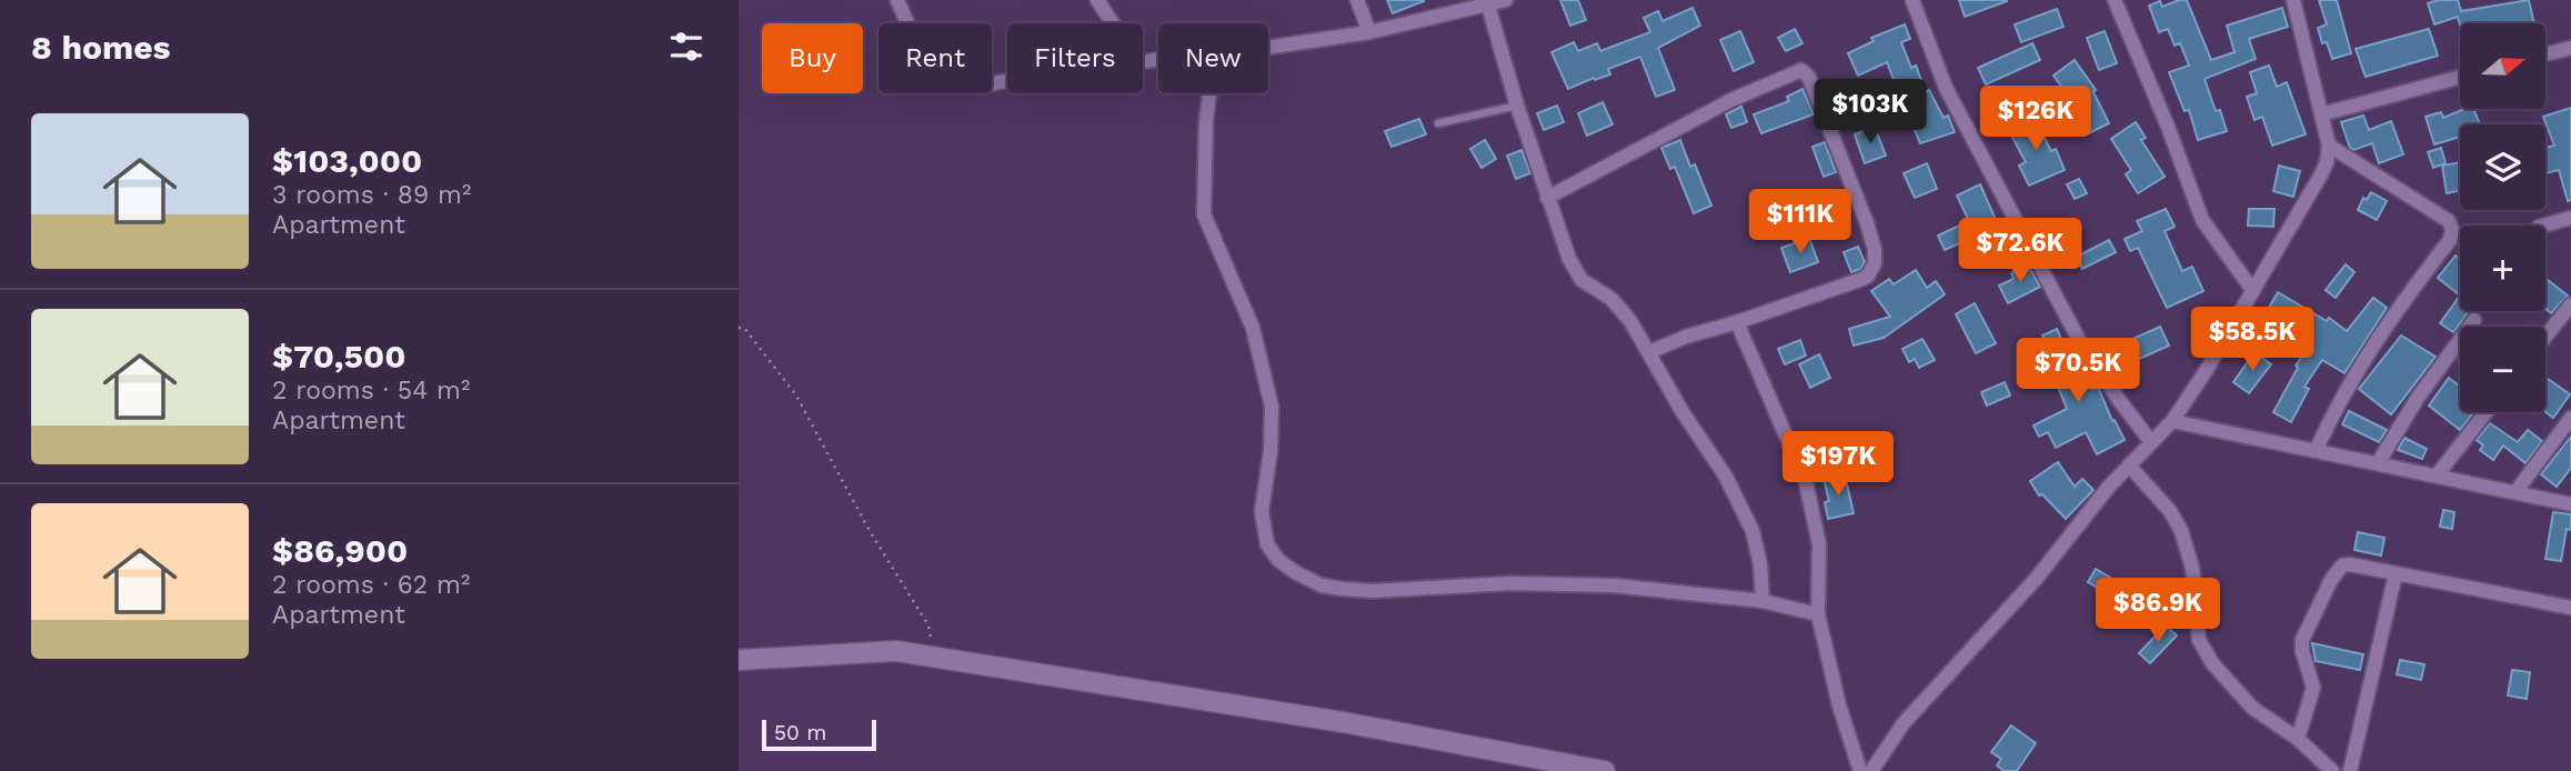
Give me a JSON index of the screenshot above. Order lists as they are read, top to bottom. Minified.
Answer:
{"scale_bar":"50 m","north":"right","page":{"heading":"8 homes","map_buttons":["+","−"],"chip":["Buy","Rent","Filters","New"],"price":["$103K","$126K","$111K","$72.6K","$58.5K","$70.5K","$197K","$86.9K"],"list":[{"name":"$103,000","note":"3 rooms · 89 m² · Apartment"},{"name":"$70,500","note":"2 rooms · 54 m² · Apartment"},{"name":"$86,900","note":"2 rooms · 62 m² · Apartment"}],"scale":"50 m"}}
